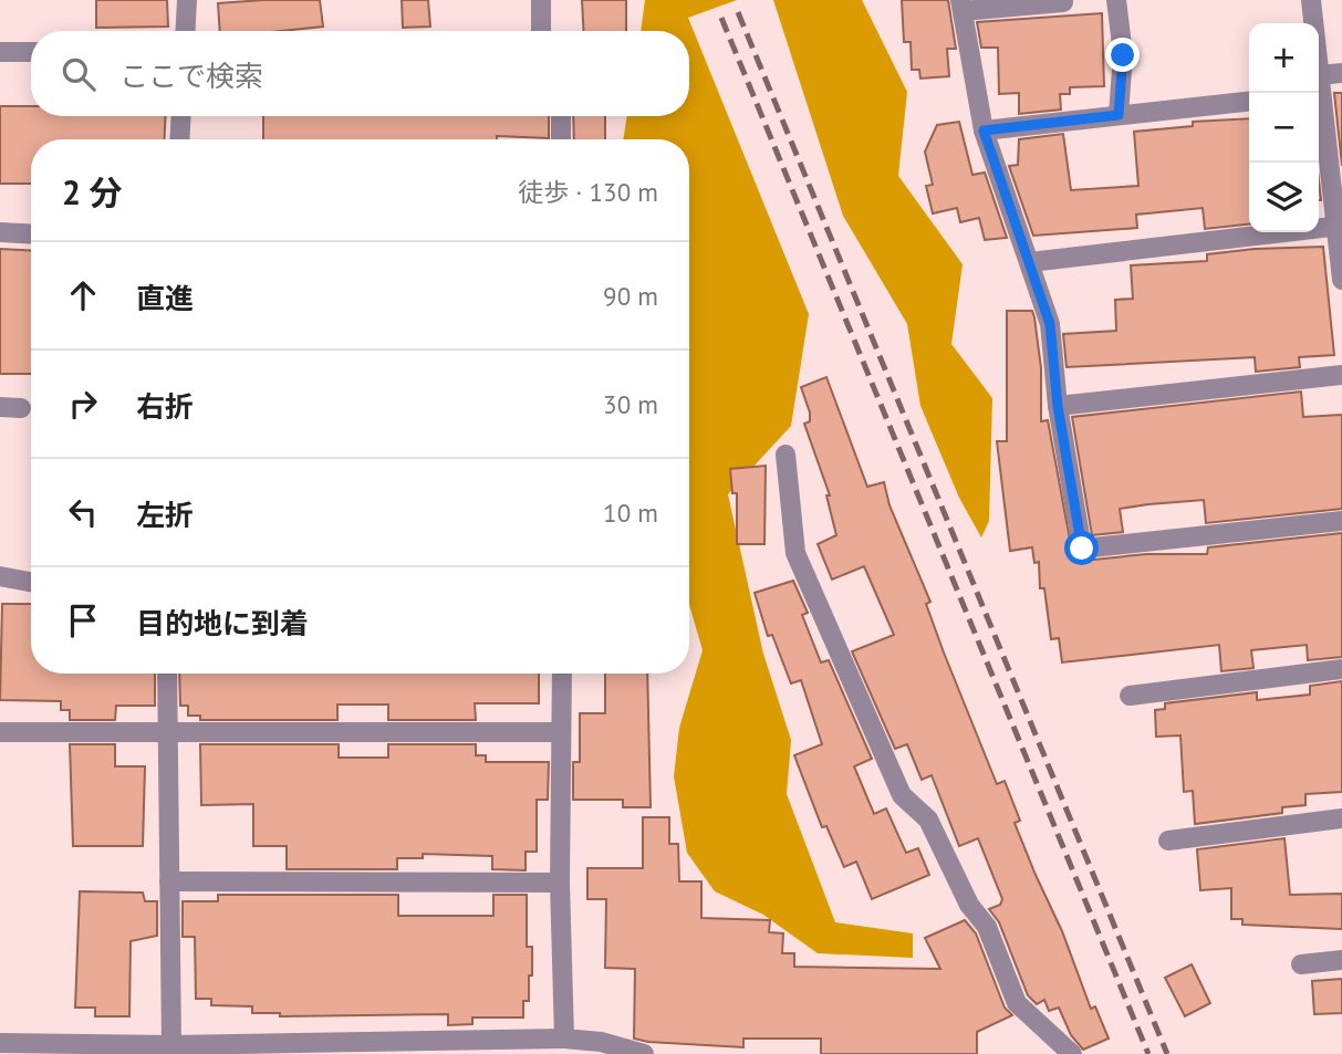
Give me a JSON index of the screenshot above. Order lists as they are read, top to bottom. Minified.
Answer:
{"page":{"map_buttons":["+","−"],"search":"ここで検索","heading":["2 分","徒歩 · 130 m"],"list":[["直進","90 m"],["右折","30 m"],["左折","10 m"],"目的地に到着"]}}
